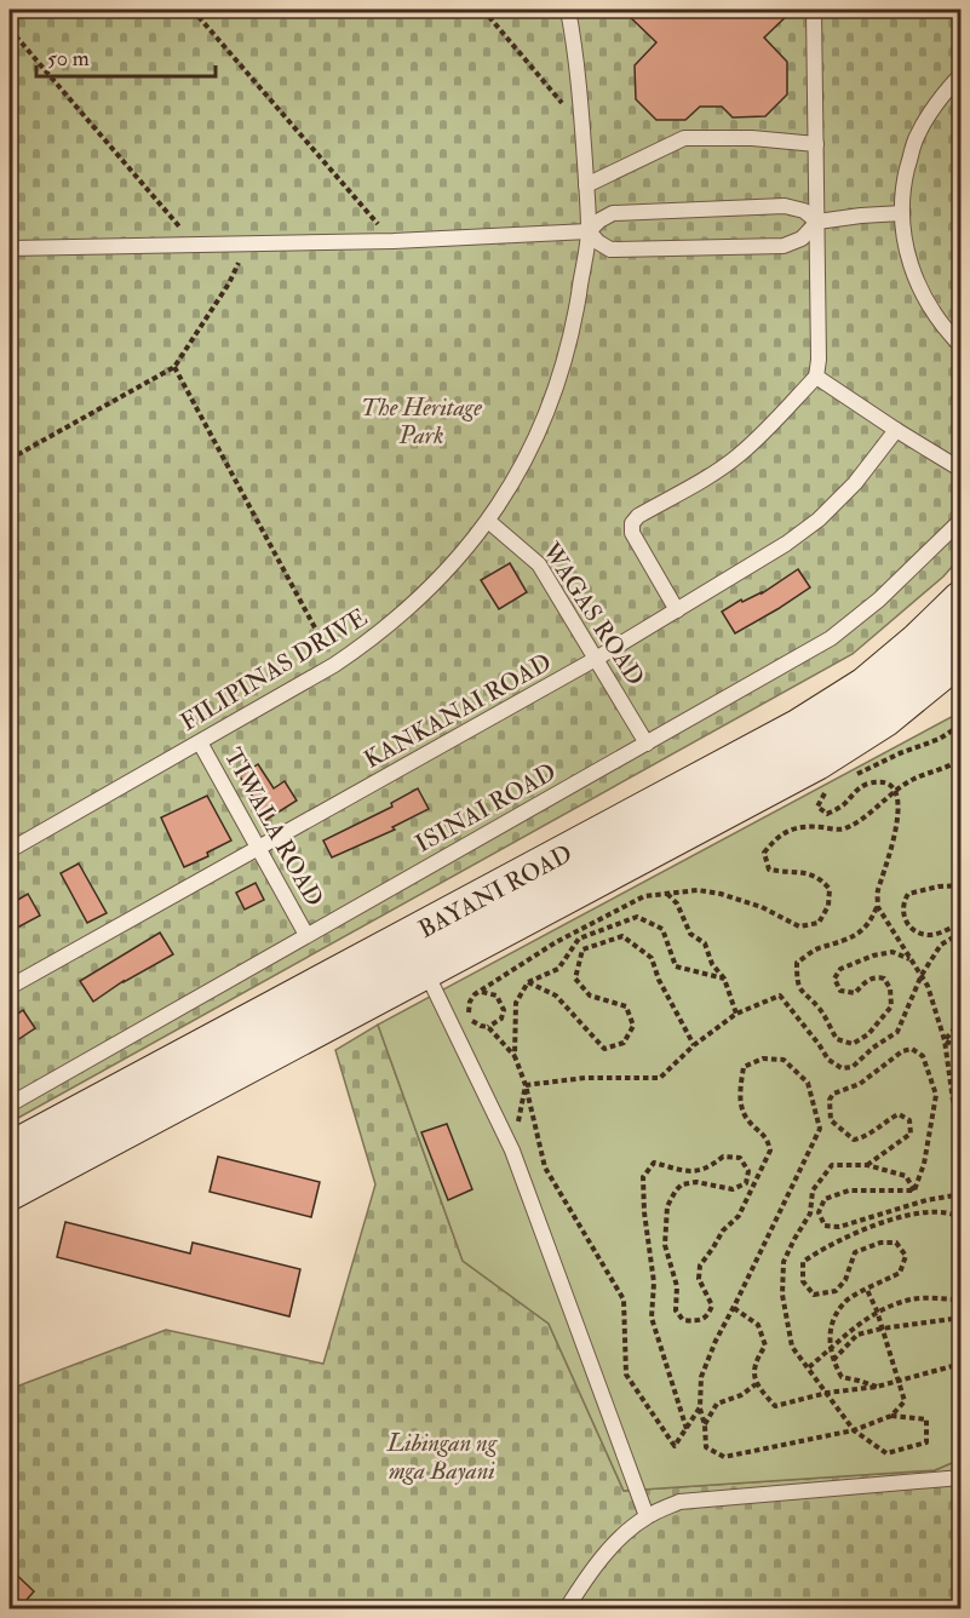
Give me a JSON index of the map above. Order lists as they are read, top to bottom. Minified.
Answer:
{"streets":{"main road":["BAYANI ROAD"],"lane":["WAGAS ROAD","FILIPINAS DRIVE","KANKANAI ROAD","ISINAI ROAD","TIWALA ROAD"]},"crossings":[["WAGAS ROAD","FILIPINAS DRIVE"],["WAGAS ROAD","KANKANAI ROAD"],["WAGAS ROAD","ISINAI ROAD"],["FILIPINAS DRIVE","TIWALA ROAD"],["KANKANAI ROAD","TIWALA ROAD"],["ISINAI ROAD","TIWALA ROAD"]],"parks":["The Heritage Park","Libingan ng mga Bayani"],"scale_bar":"50 m"}
